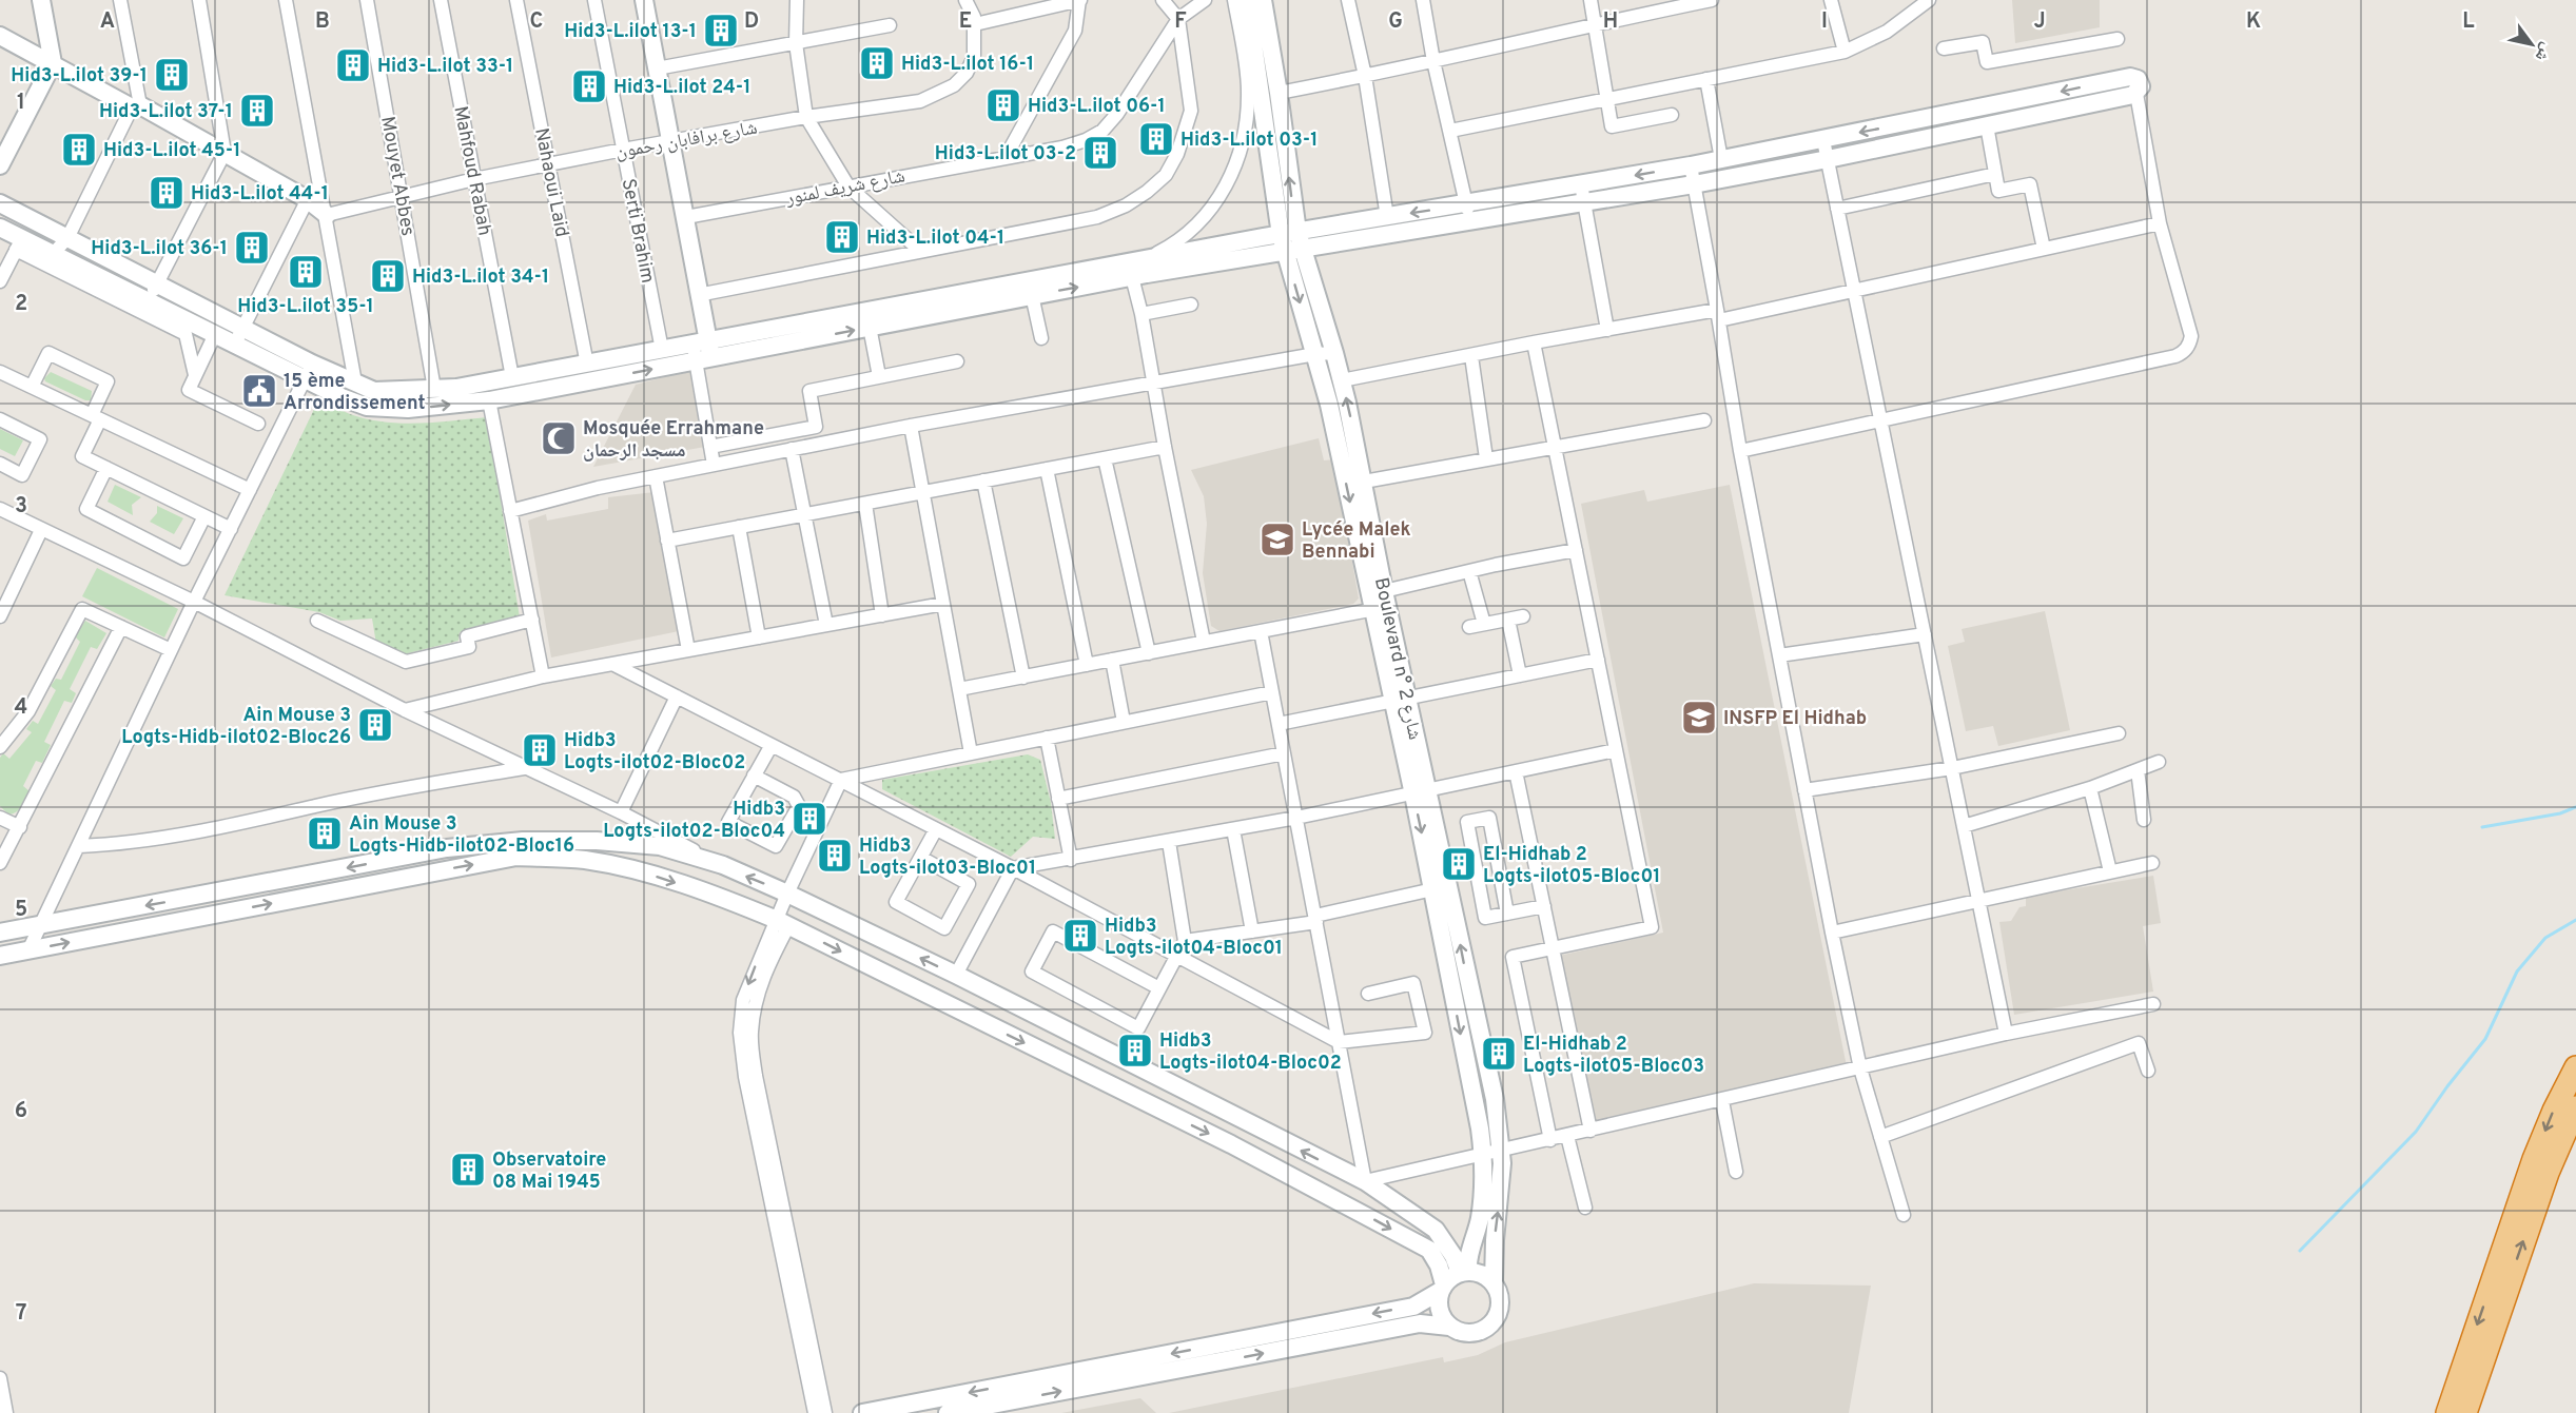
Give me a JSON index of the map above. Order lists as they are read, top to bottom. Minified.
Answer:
{"streets":{"street":["شارع برافابان رحمون","Mahfoud Rabah","Mouyet Abbes","Nahaoui Laid","شارع شريف لمنور","Serti Brahim","Boulevard n° شارع 2"]},"crossings":[["شارع برافابان رحمون","Mahfoud Rabah"],["شارع برافابان رحمون","Mouyet Abbes"],["شارع برافابان رحمون","Nahaoui Laid"],["شارع برافابان رحمون","Serti Brahim"]],"places":{"building":["Hid3-L.ilot 13-1","Hid3-L.ilot 16-1","Hid3-L.ilot 33-1","Hid3-L.ilot 39-1","Hid3-L.ilot 24-1","Hid3-L.ilot 06-1","Hid3-L.ilot 37-1","Hid3-L.ilot 03-1","Hid3-L.ilot 45-1","Hid3-L.ilot 03-2","Hid3-L.ilot 44-1","Hid3-L.ilot 04-1","Hid3-L.ilot 36-1","Hid3-L.ilot 35-1","Hid3-L.ilot 34-1","Ain Mouse 3 Logts-Hidb-ilot02-Bloc26","Hidb3 Logts-ilot02-Bloc02","Hidb3 Logts-ilot02-Bloc04","Ain Mouse 3 Logts-Hidb-ilot02-Bloc16","Hidb3 Logts-ilot03-Bloc01","El-Hidhab 2 Logts-ilot05-Bloc01","Hidb3 Logts-ilot04-Bloc01","Hidb3 Logts-ilot04-Bloc02","El-Hidhab 2 Logts-ilot05-Bloc03","Observatoire 08 Mai 1945"],"public building":["15 ème Arrondissement"],"mosque":["Mosquée Errahmane مسجد الرحمان"],"school or university":["Lycée Malek Bennabi","INSFP El Hidhab"]},"north":"bottom right","grid":{"columns":["A","B","C","D","E","F","G","H","I","J","K","L"],"rows":["1","2","3","4","5","6","7"]}}
